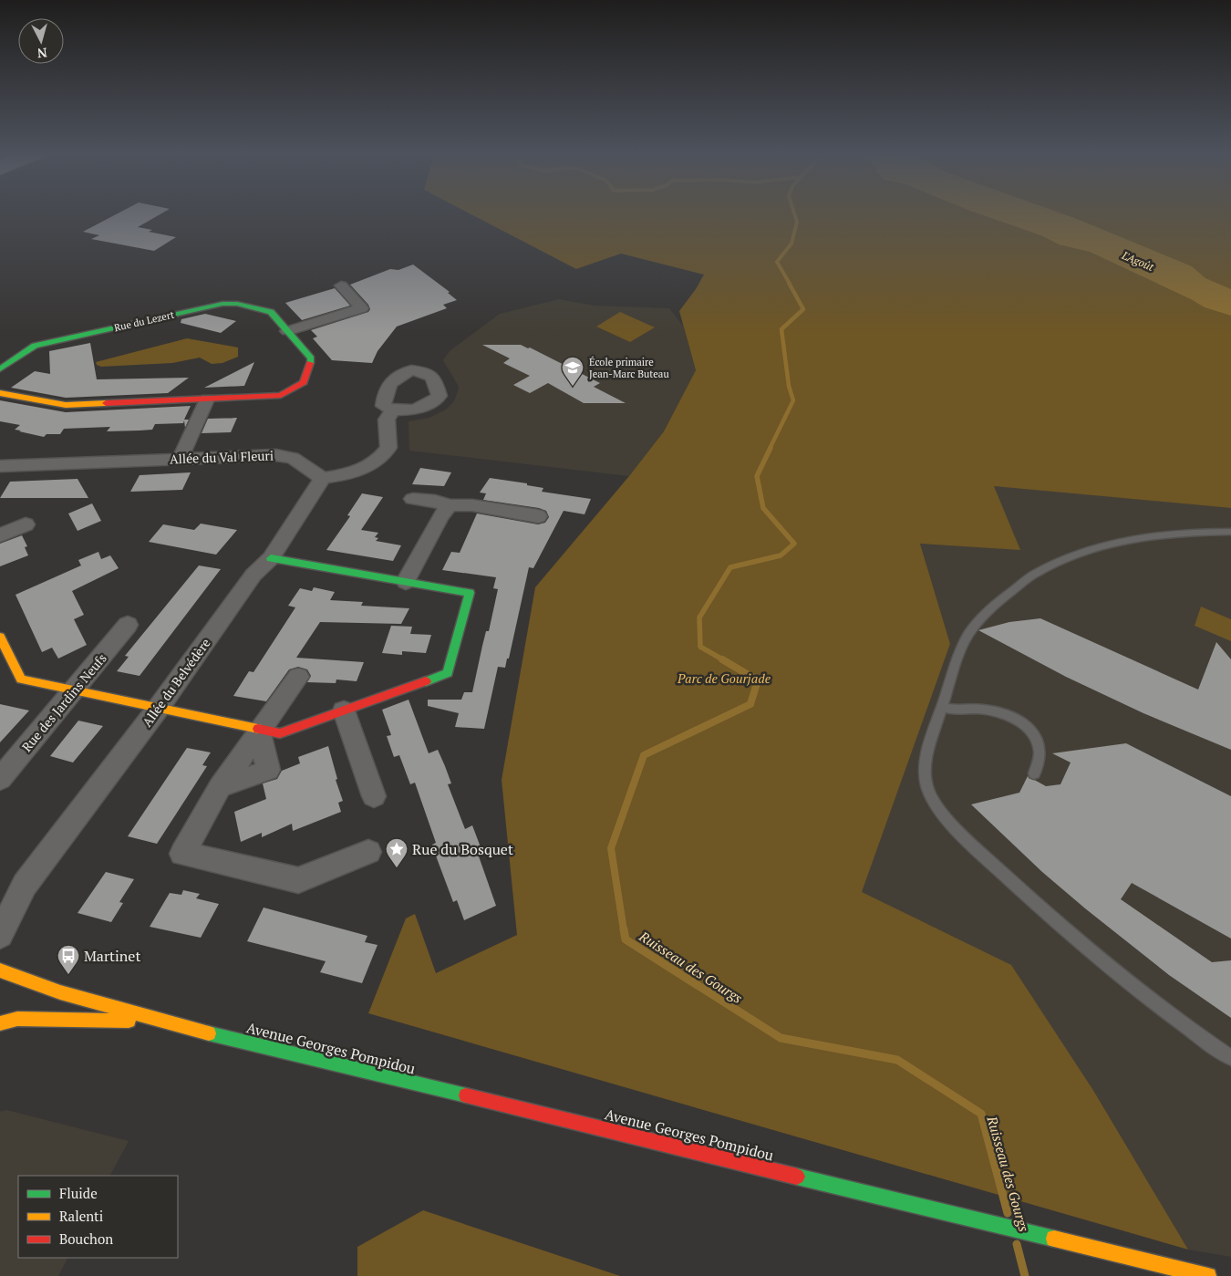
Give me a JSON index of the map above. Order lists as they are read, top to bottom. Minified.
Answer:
{"streets":{"street":["Rue du Lezert","Allée du Val Fleuri","Allée du Belvédère","Rue des Jardins Neufs","Avenue Georges Pompidou"]},"crossings":[["Allée du Val Fleuri","Allée du Belvédère"]],"water":["L'Agoût","Ruisseau des Gourgs"],"parks":["Parc de Gourjade"],"places":{"school or university":["École primaire Jean-Marc Buteau"],"place":["Rue du Bosquet"],"bus stop":["Martinet"]},"legend":["Fluide","Ralenti","Bouchon"],"north":"bottom"}
